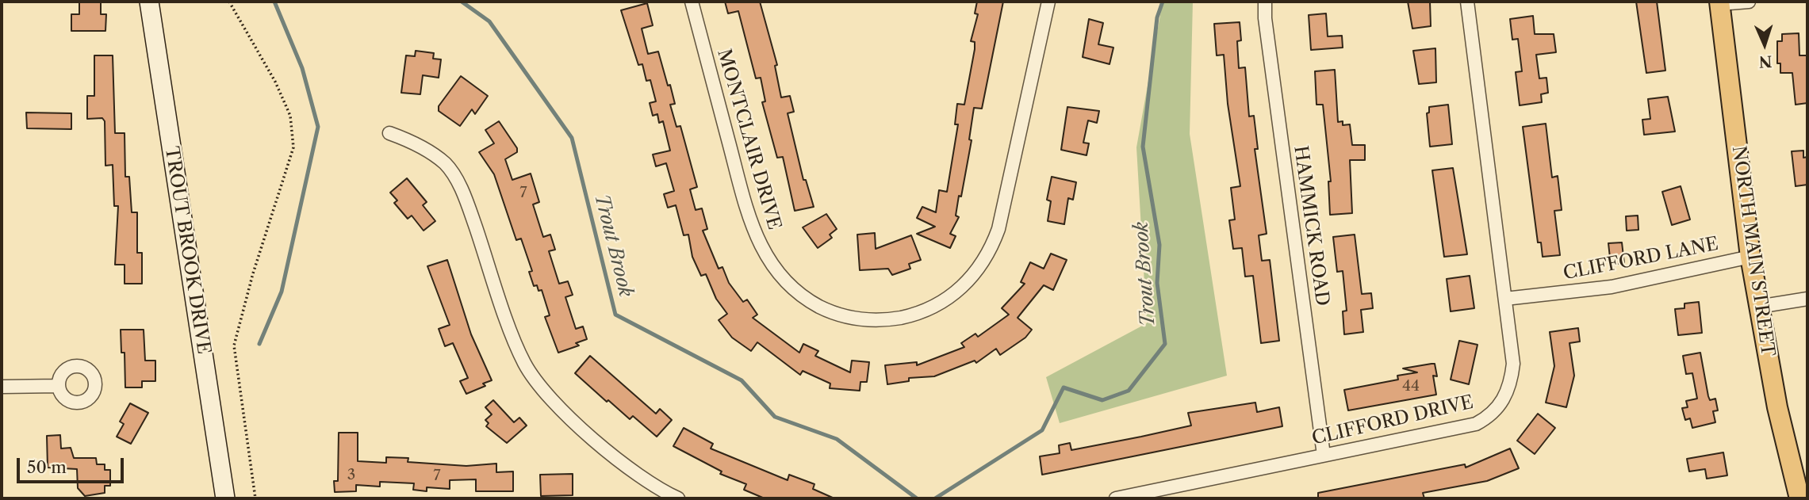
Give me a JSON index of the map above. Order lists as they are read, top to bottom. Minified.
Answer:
{"streets":{"main road":["TROUT BROOK DRIVE","NORTH MAIN STREET"],"street":["MONTCLAIR DRIVE","HAMMICK ROAD","CLIFFORD LANE","CLIFFORD DRIVE"]},"crossings":[["HAMMICK ROAD","CLIFFORD DRIVE"],["NORTH MAIN STREET","CLIFFORD LANE"],["CLIFFORD LANE","CLIFFORD DRIVE"]],"water":["Trout Brook"],"house_numbers":["7","44","3","7"],"scale_bar":"50 m","north":"bottom"}
